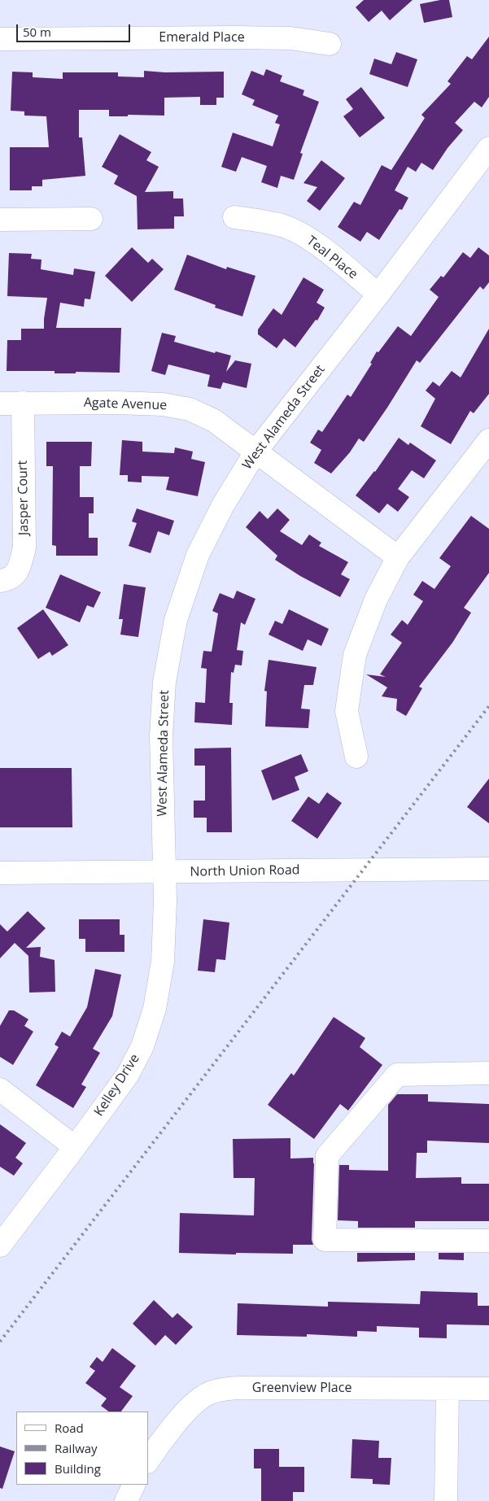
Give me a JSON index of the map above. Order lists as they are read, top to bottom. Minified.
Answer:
{"streets":{"street":["Emerald Place","Teal Place","Agate Avenue","West Alameda Street","Jasper Court","North Union Road","Kelley Drive","Greenview Place"]},"crossings":[["Teal Place","West Alameda Street"],["Agate Avenue","West Alameda Street"],["Agate Avenue","Jasper Court"],["West Alameda Street","North Union Road"],["West Alameda Street","Kelley Drive"],["North Union Road","Kelley Drive"]],"legend":["Road","Railway","Building"],"scale_bar":"50 m"}
